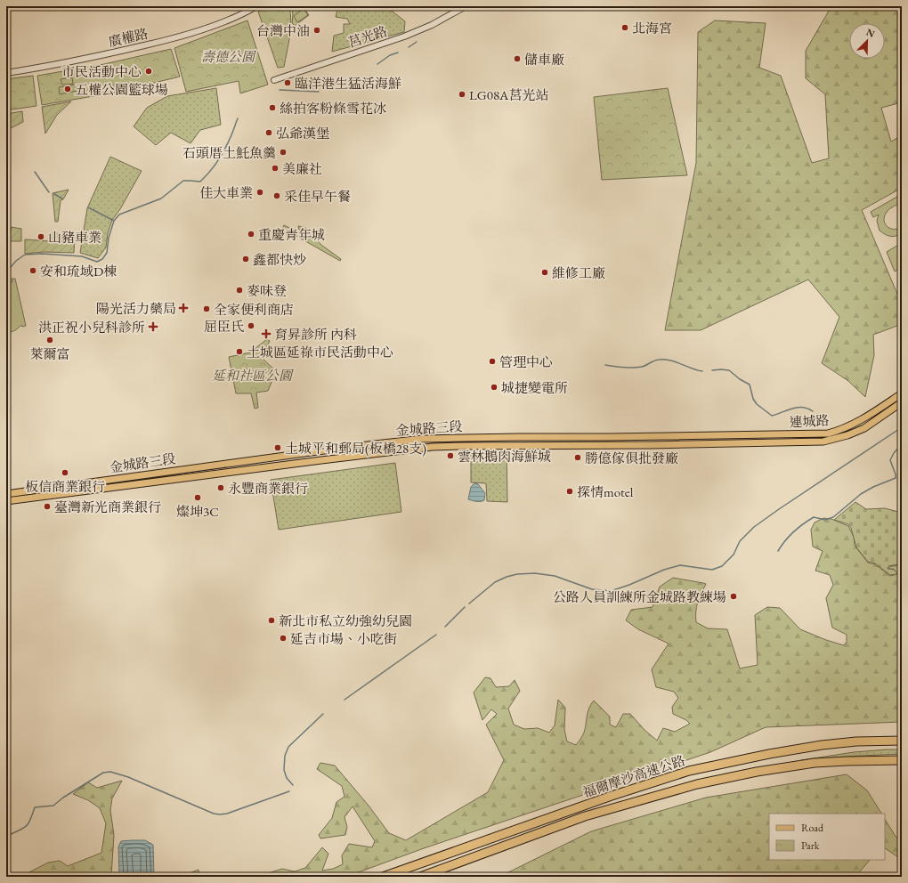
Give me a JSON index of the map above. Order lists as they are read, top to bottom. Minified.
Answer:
{"streets":{"highway":["福爾摩沙高速公路"],"main road":["連城路","金城路三段"],"street":["莒光路","廣權路"]},"crossings":[["連城路","金城路三段"]],"parks":["壽德公園","延和社區公園"],"places":{"other":["北海宮","台灣中油","儲車廠","市民活動中心","臨洋港生猛活海鮮","五權公園籃球場","LG08A莒光站","絲拍客粉條雪花冰","弘爺漢堡","石頭厝土魠魚羹","美廉社","佳大車業","采佳早午餐","重慶青年城","山豬車業","鑫都快炒","安和琉域D棟","維修工廠","麥味登","全家便利商店","屈臣氏","萊爾富","土城區延祿市民活動中心","管理中心","城捷變電所","土城平和郵局(板橋28支)","雲林鵝肉海鮮城","勝億傢俱批發廠","板信商業銀行","永豐商業銀行","探情motel","燦坤3C","臺灣新光商業銀行","公路人員訓練所金城路教練場","新北市私立幼強幼兒園","延吉市場、小吃街"],"health":["陽光活力藥局","洪正祝小兒科診所","育昇診所 內科"]},"legend":["Road","Park"],"north":"top right"}
